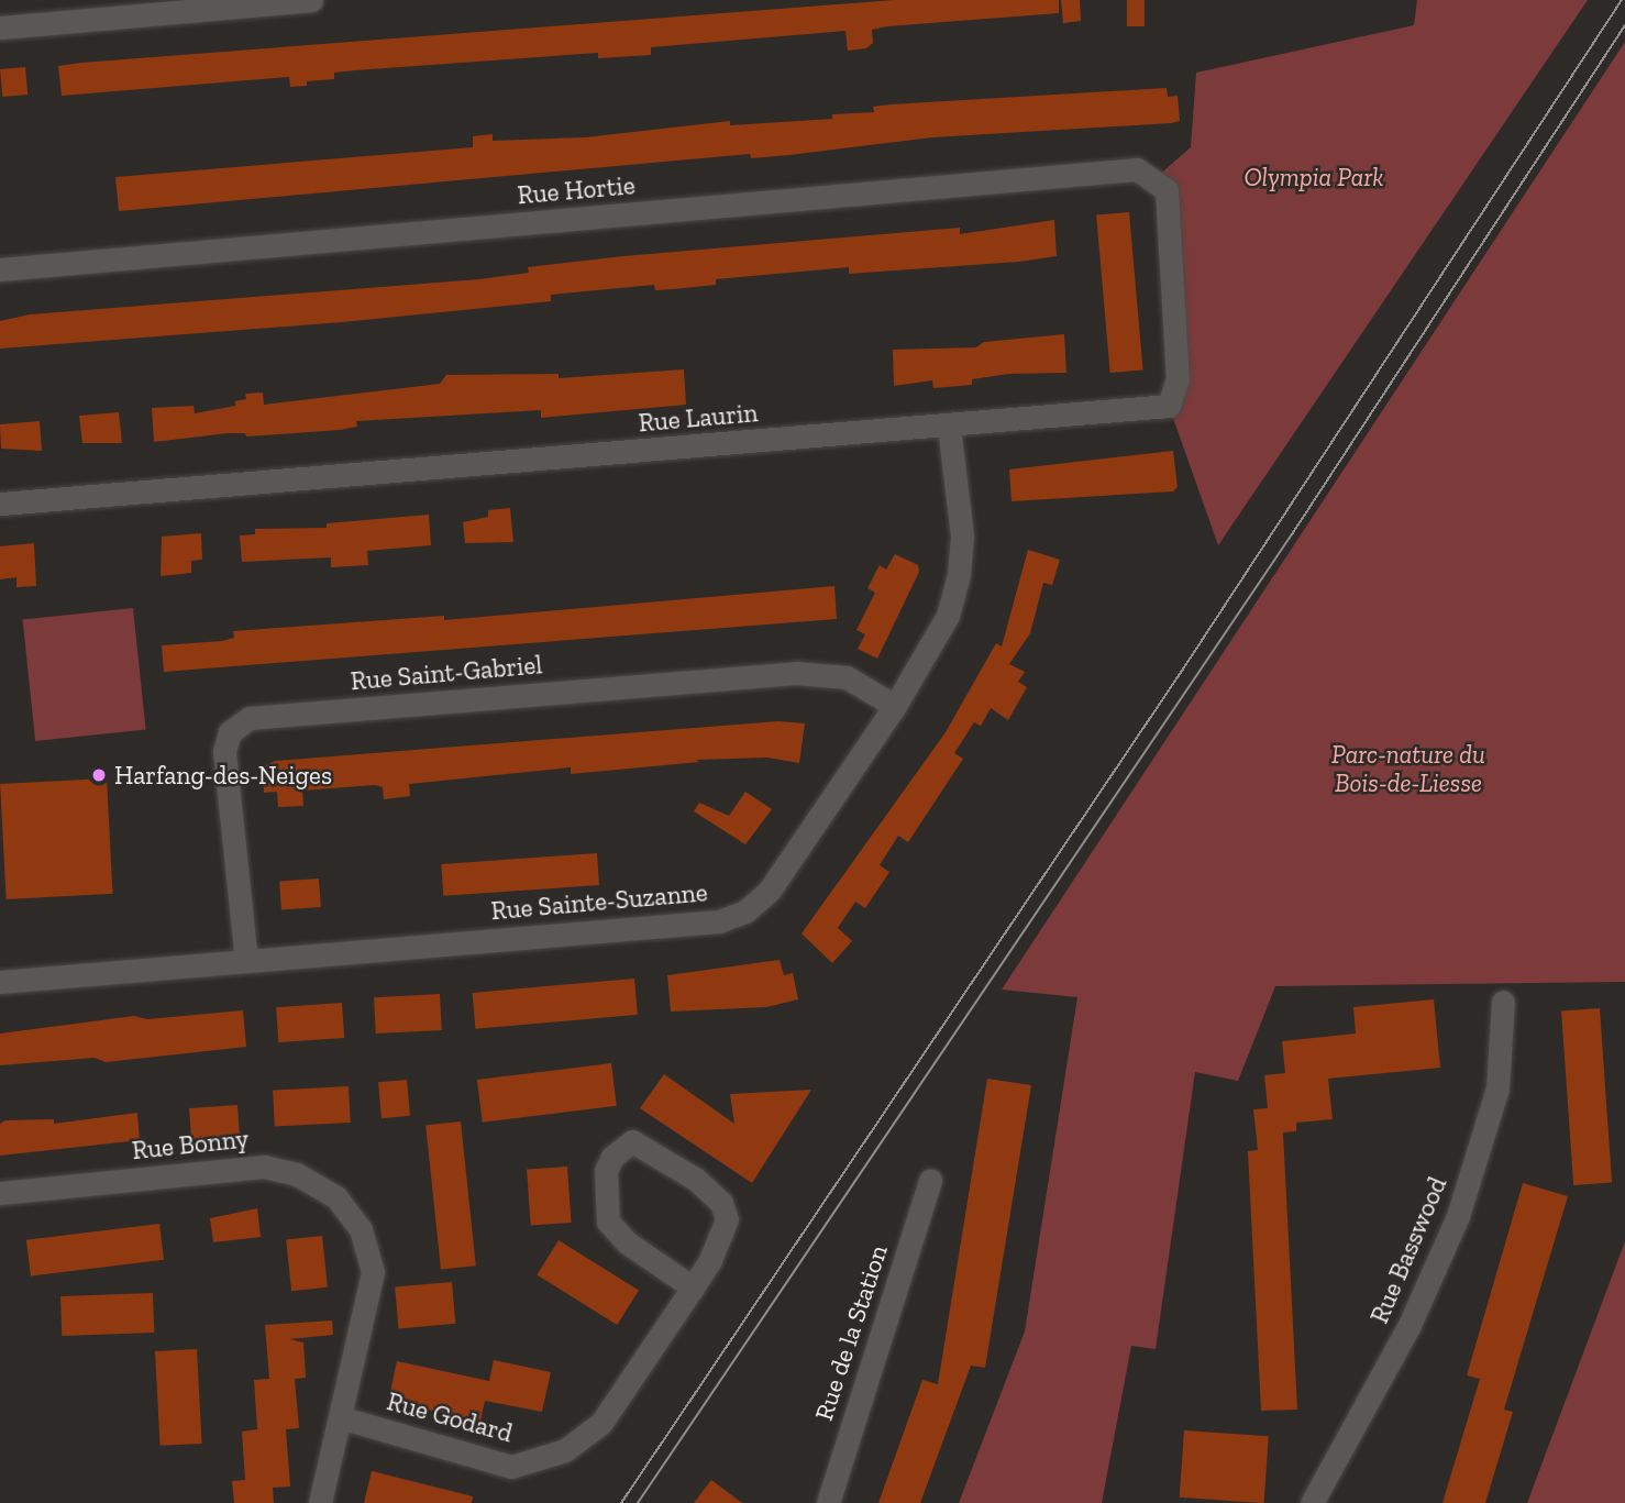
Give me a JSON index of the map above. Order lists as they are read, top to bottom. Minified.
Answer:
{"streets":{"street":["Rue Hortie","Rue Laurin","Rue Saint-Gabriel","Rue Sainte-Suzanne","Rue Bonny","Rue Basswood","Rue de la Station","Rue Godard"]},"crossings":[["Rue Hortie","Rue Laurin"],["Rue Laurin","Rue Sainte-Suzanne"],["Rue Saint-Gabriel","Rue Sainte-Suzanne"],["Rue Bonny","Rue Godard"]],"parks":["Olympia Park","Parc-nature du Bois-de-Liesse"],"places":["Harfang-des-Neiges"]}
